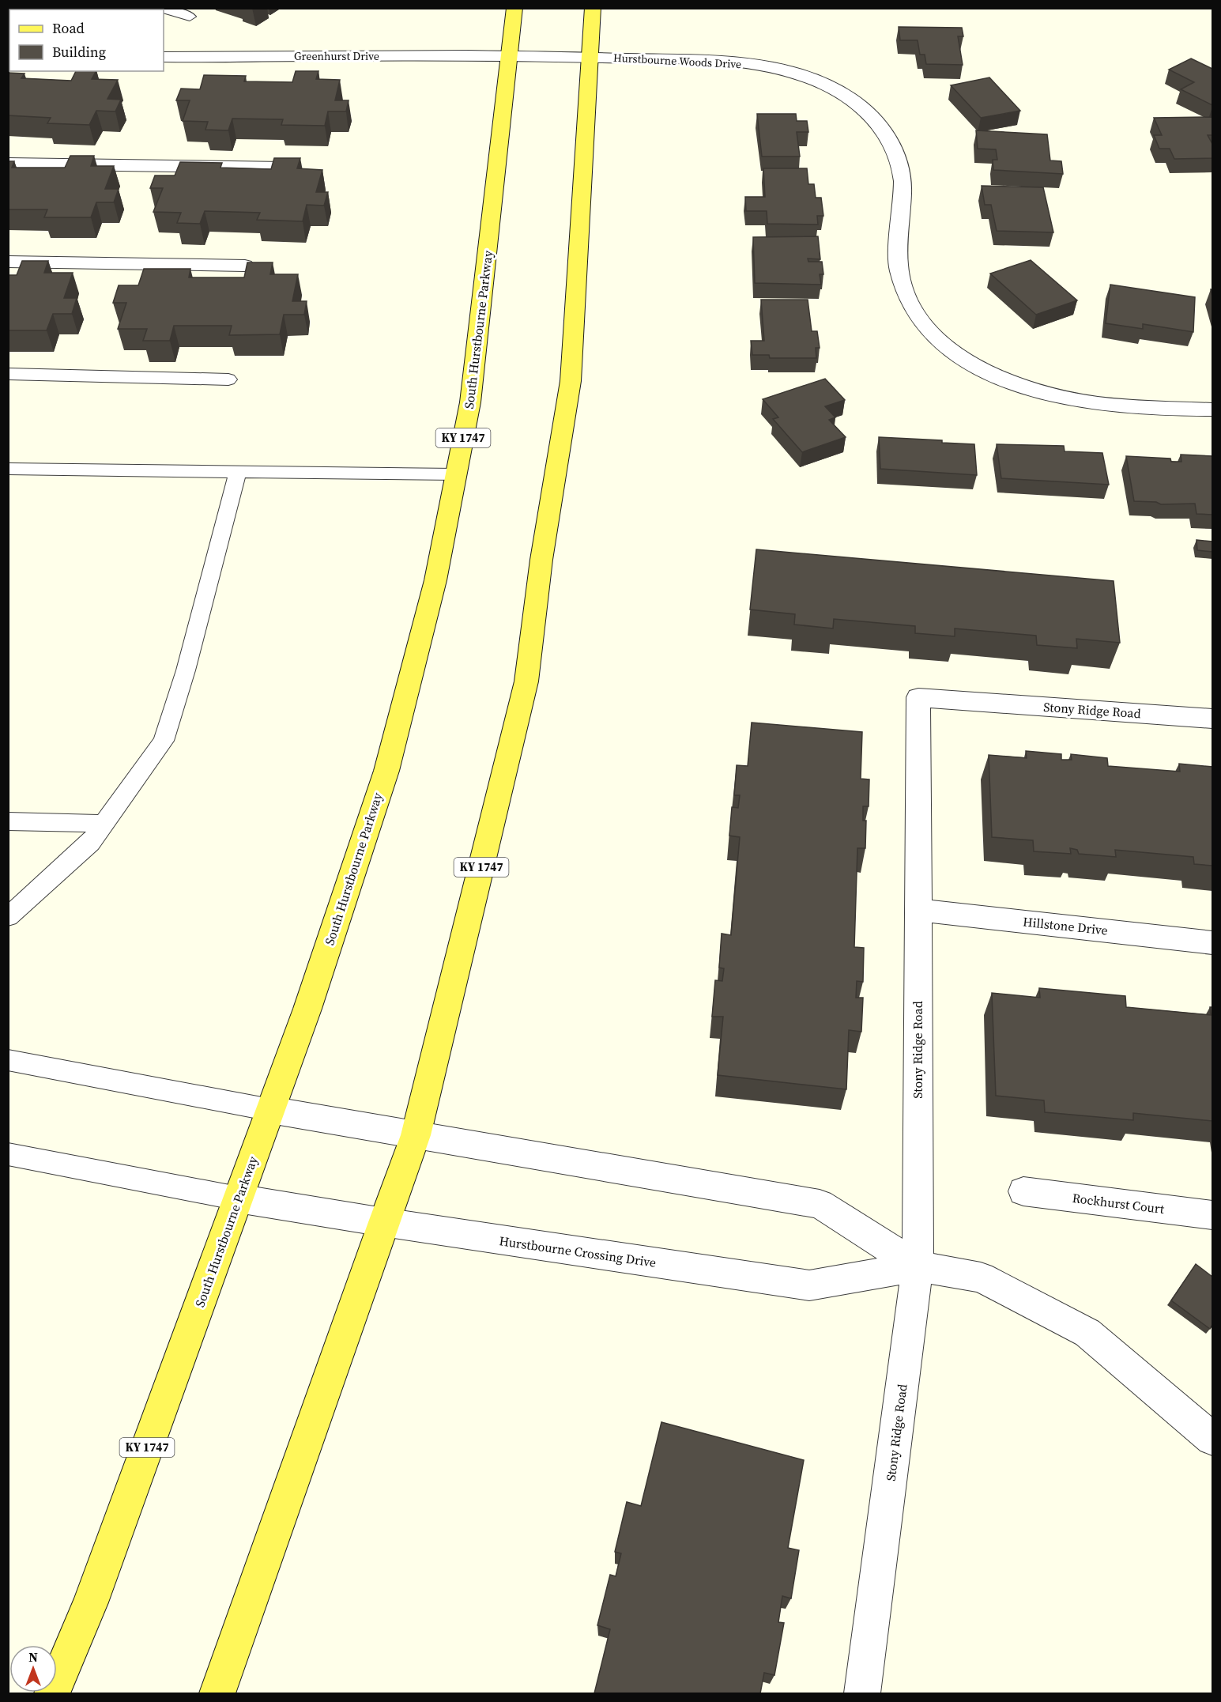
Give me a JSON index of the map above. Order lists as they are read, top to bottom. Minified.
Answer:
{"streets":{"main road":["South Hurstbourne Parkway","KY 1747"],"street":["Greenhurst Drive","Hurstbourne Woods Drive","Stony Ridge Road","Hillstone Drive","Rockhurst Court","Hurstbourne Crossing Drive"]},"crossings":[["Greenhurst Drive","Hurstbourne Woods Drive"],["Greenhurst Drive","South Hurstbourne Parkway"],["Greenhurst Drive","KY 1747"],["Hurstbourne Woods Drive","KY 1747"],["South Hurstbourne Parkway","Hurstbourne Crossing Drive"],["KY 1747","Hurstbourne Crossing Drive"],["Stony Ridge Road","Hillstone Drive"],["Stony Ridge Road","Hurstbourne Crossing Drive"]],"legend":["Road","Building"],"north":"top"}
